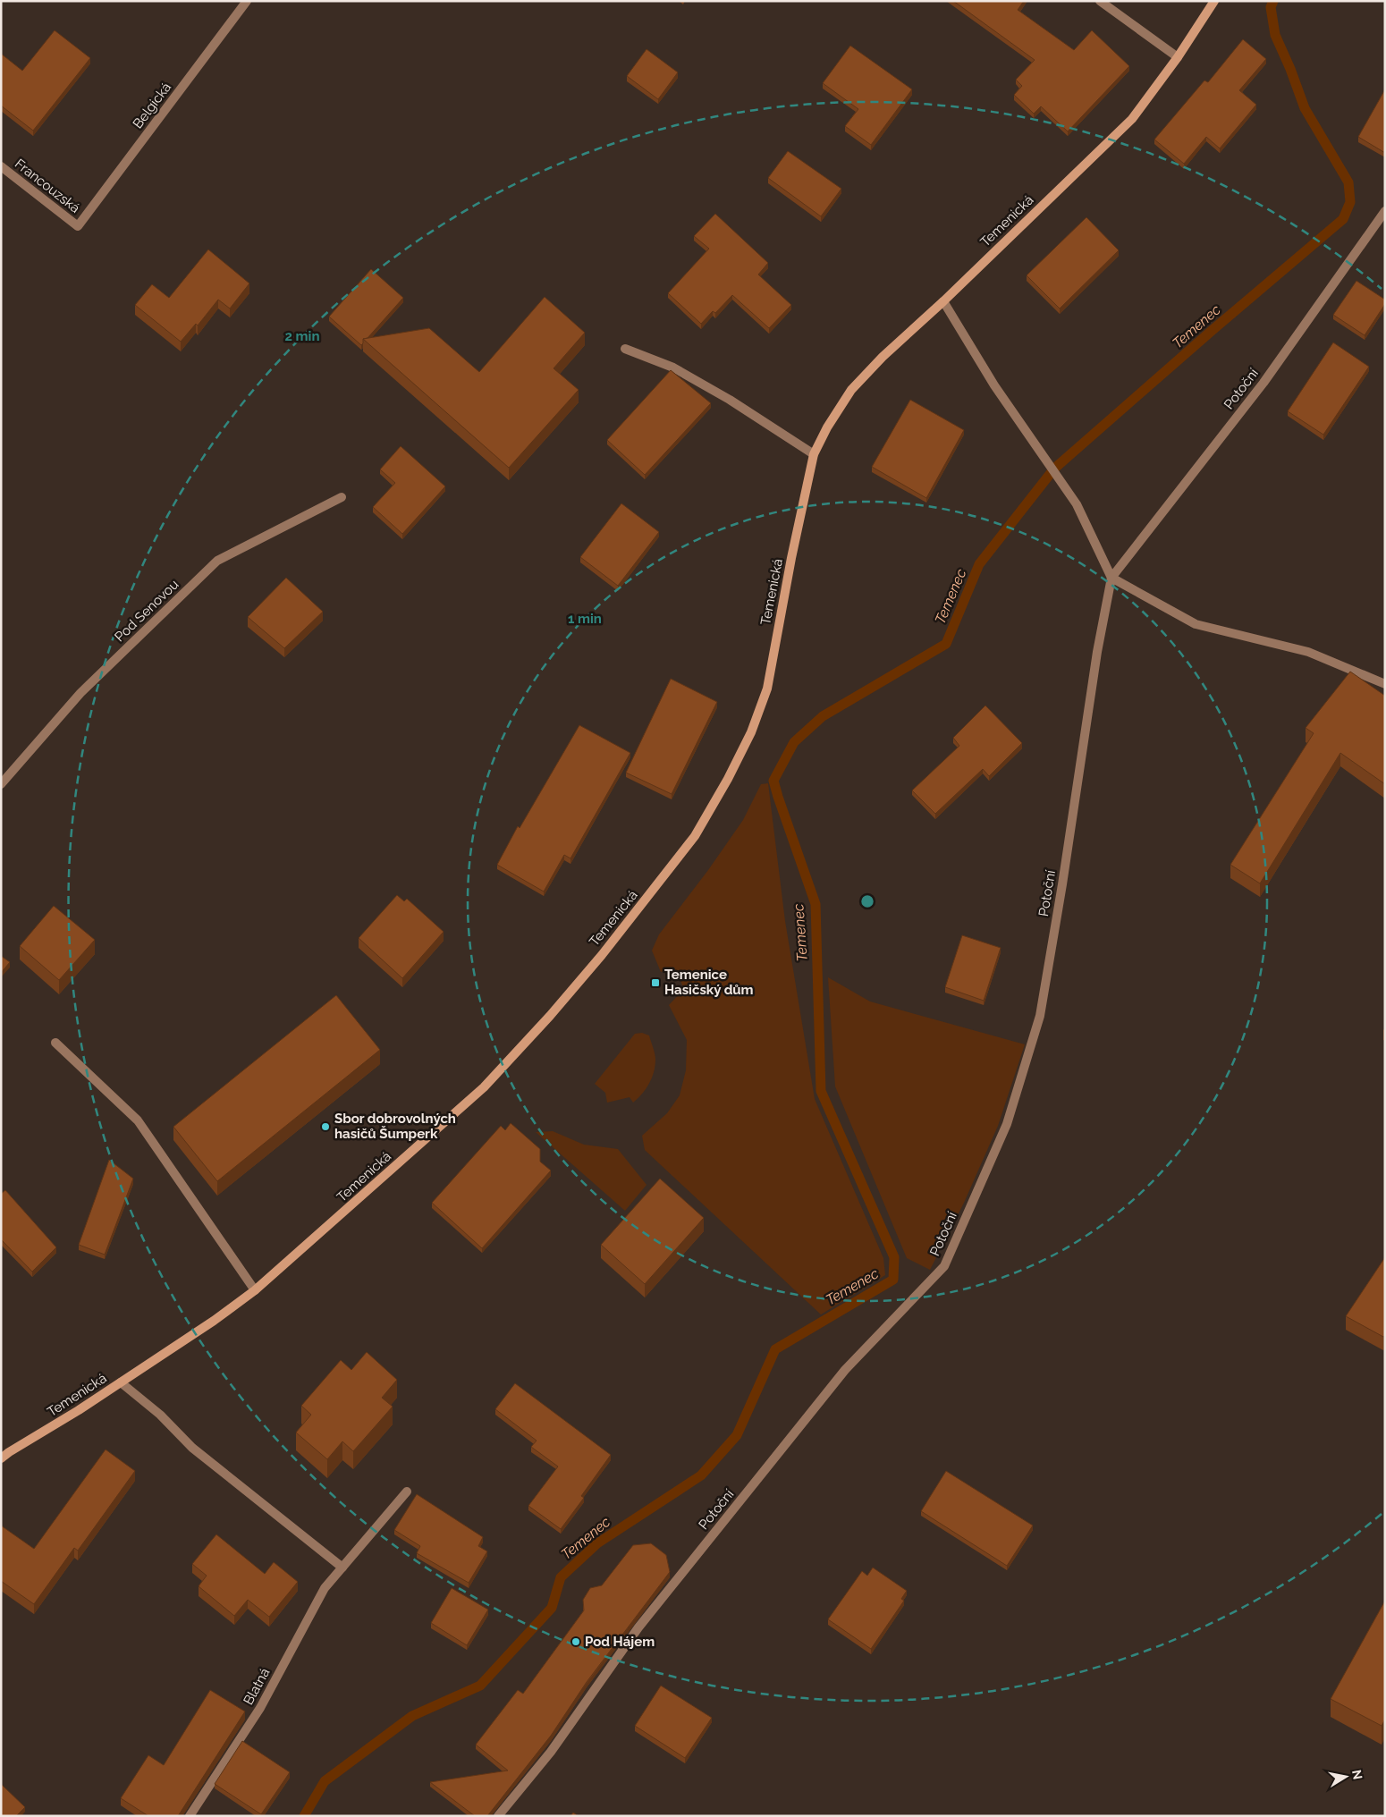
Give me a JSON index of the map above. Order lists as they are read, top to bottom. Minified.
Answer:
{"streets":{"street":["Belgická","Francouzská","Temenická","Potoční","Pod Senovou","Blatná"]},"crossings":[["Belgická","Francouzská"]],"water":["Temenec"],"places":{"transit":["Temenice Hasičský dům"],"other":["Sbor dobrovolných hasičů Šumperk","Pod Hájem"]},"north":"right","rings":["2 min","1 min"]}
